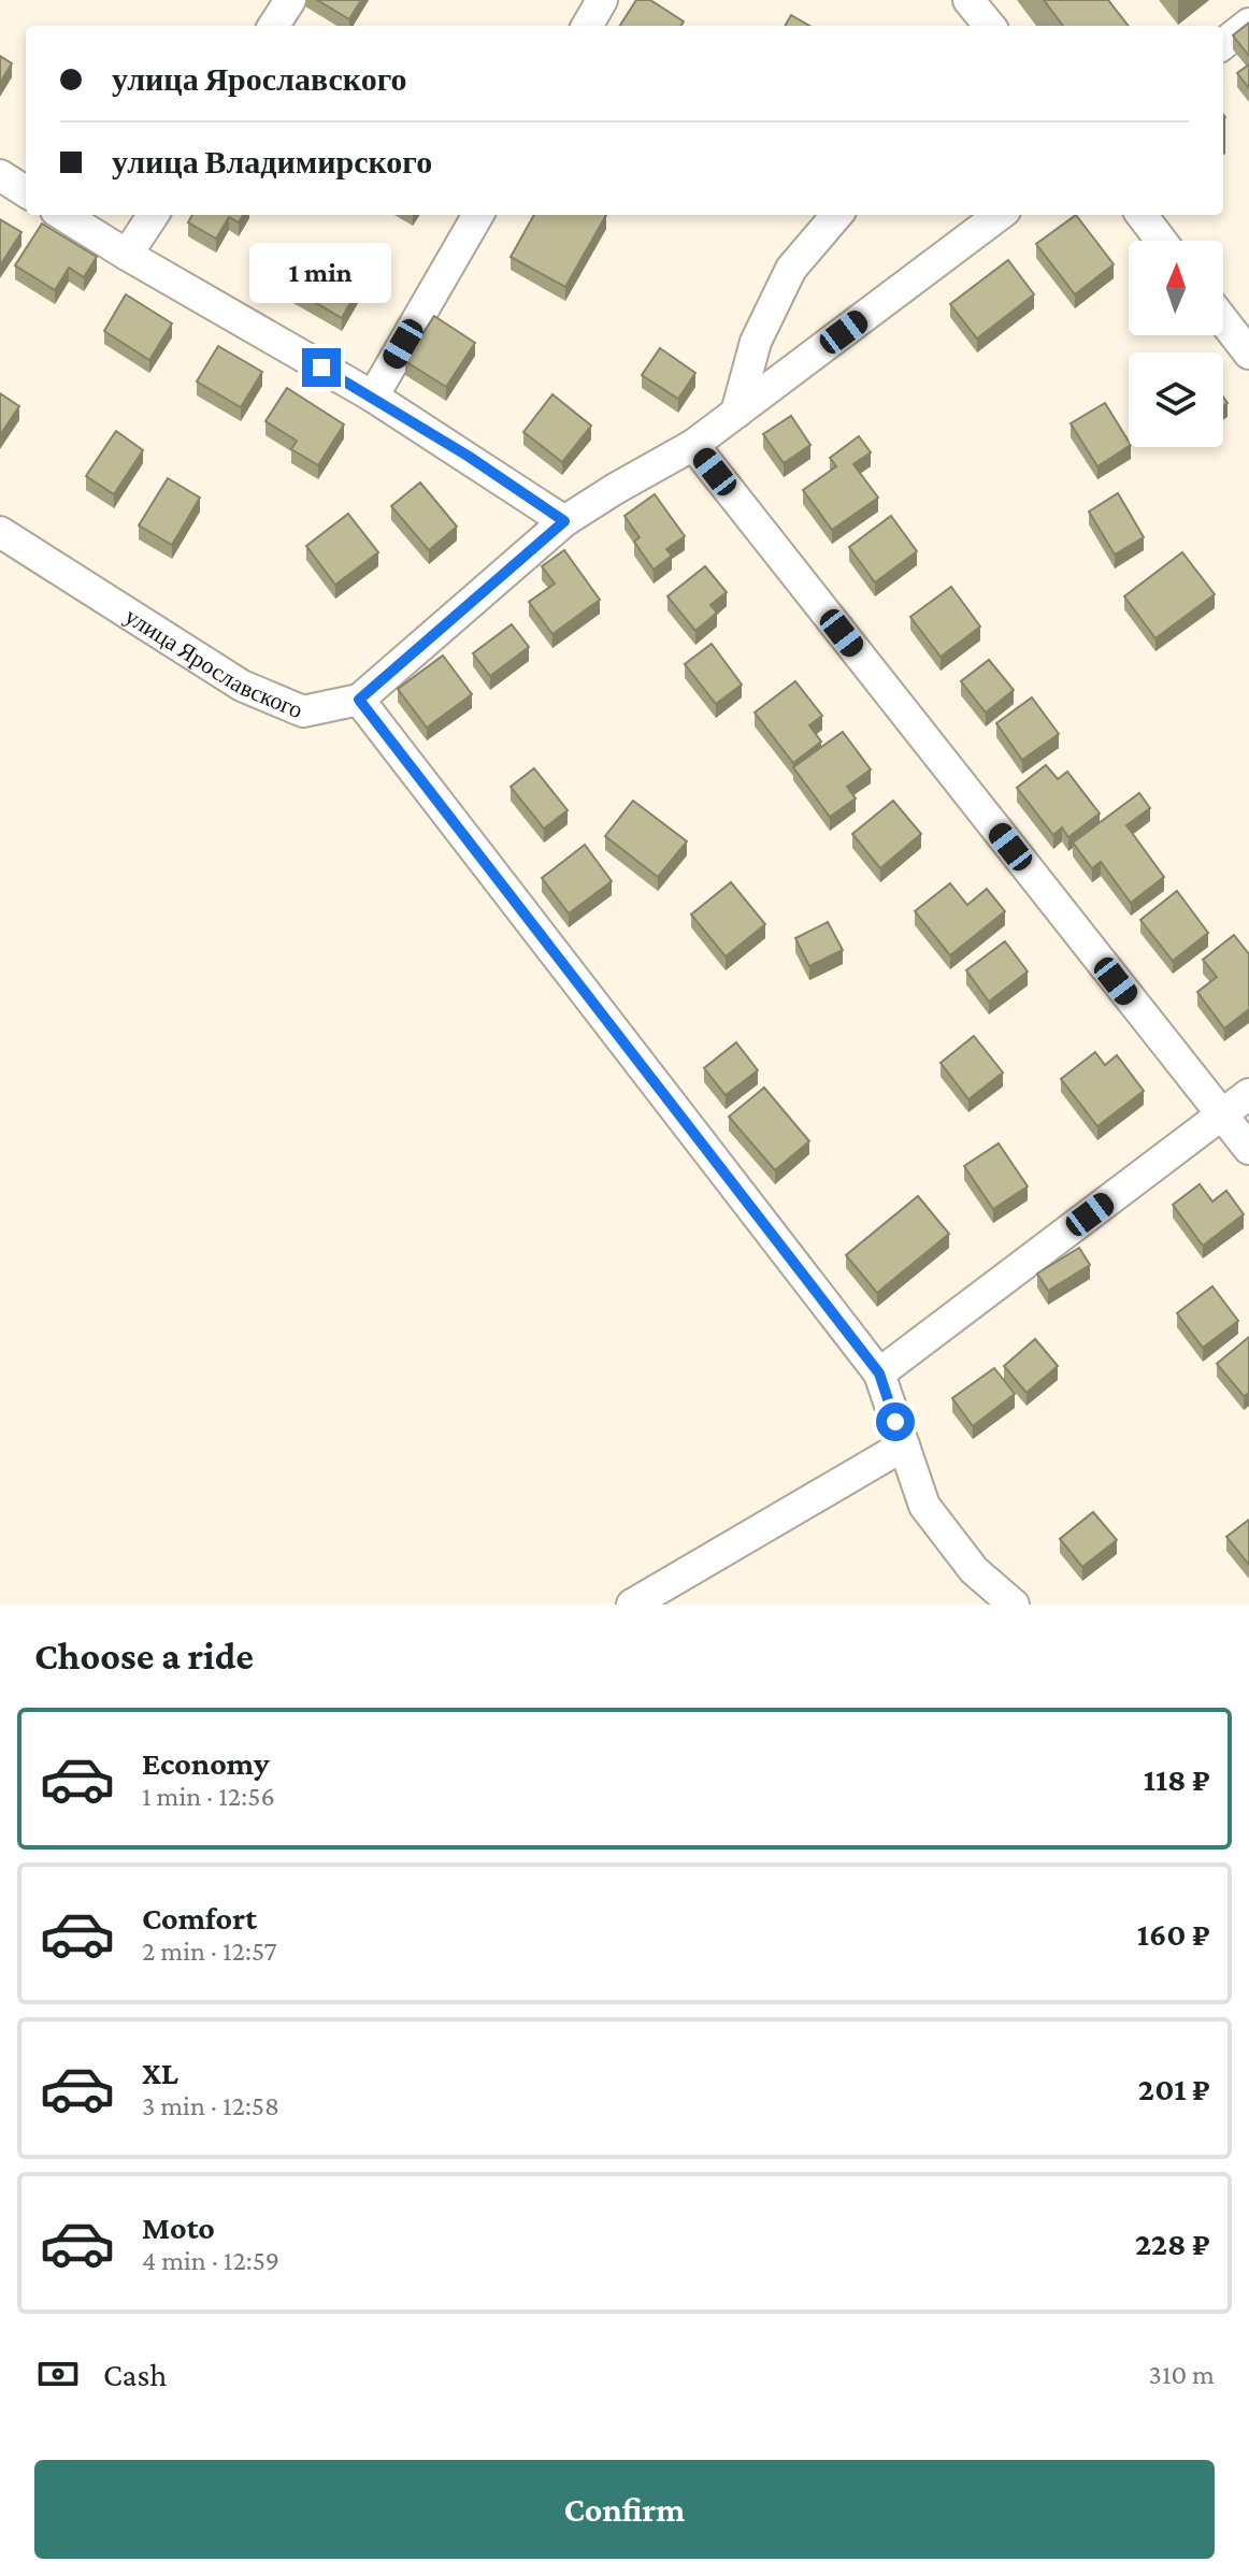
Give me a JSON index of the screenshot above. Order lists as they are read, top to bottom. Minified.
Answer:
{"streets":{"street":["улица Ярославского"]},"north":"top","page":{"banner":["улица Ярославского","улица Владимирского"],"bubble":"1 min","heading":"Choose a ride","list":[{"name":"Economy","note":"1 min · 12:56","value":"118 ₽"},{"name":"Comfort","note":"2 min · 12:57","value":"160 ₽"},{"name":"XL","note":"3 min · 12:58","value":"201 ₽"},{"name":"Moto","note":"4 min · 12:59","value":"228 ₽"}],"pay":["Cash","310 m"],"buttons":"Confirm"}}
